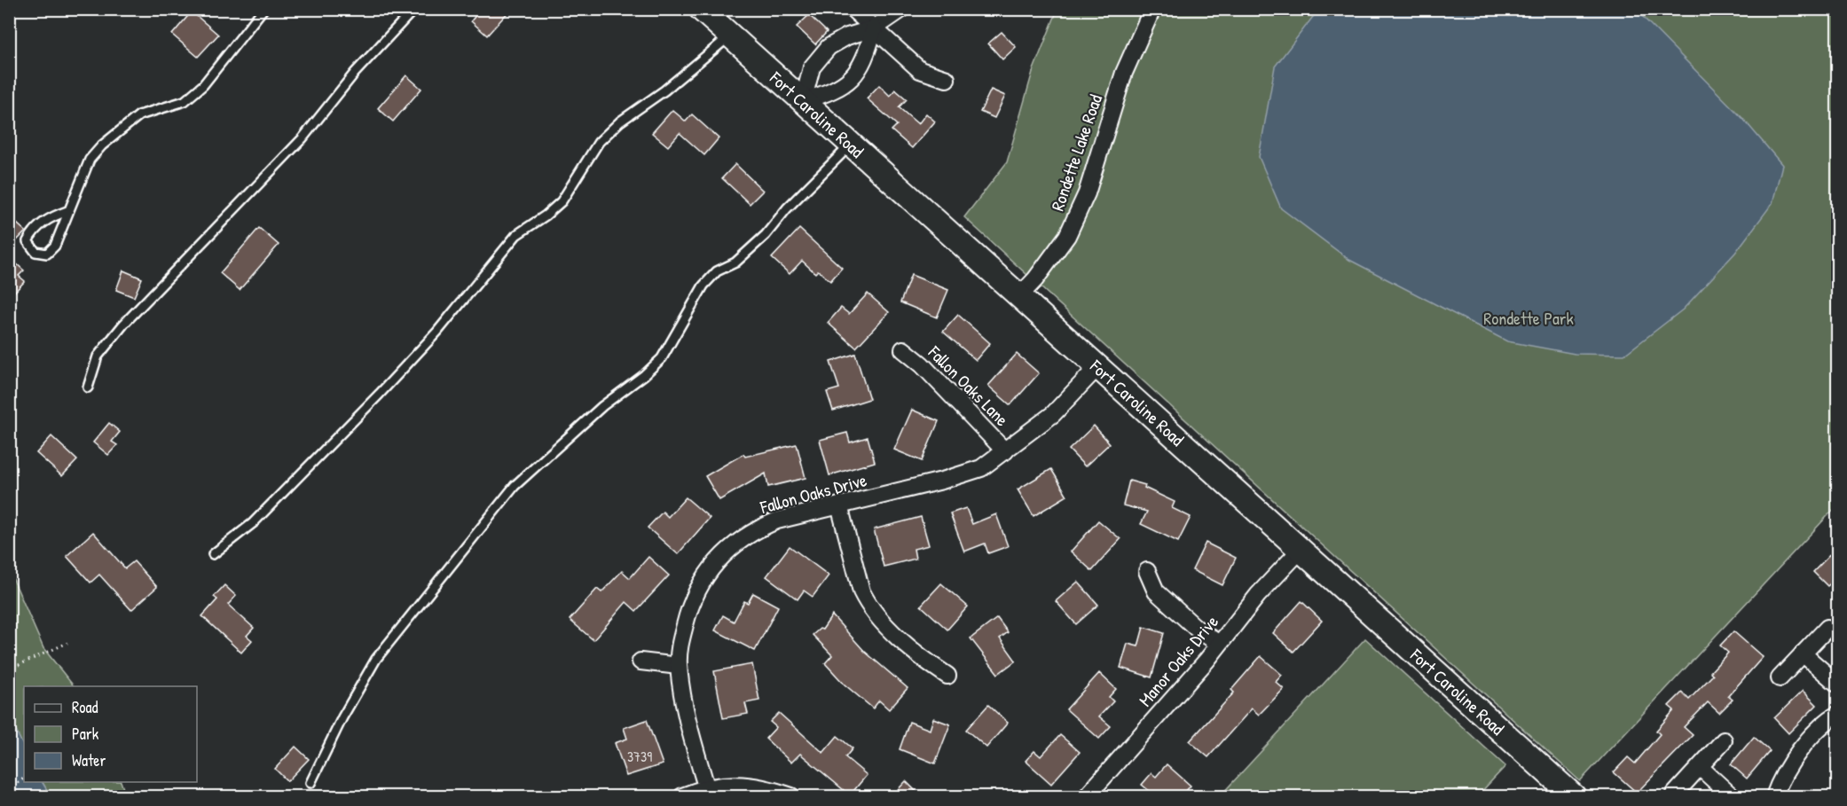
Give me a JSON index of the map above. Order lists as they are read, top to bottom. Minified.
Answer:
{"streets":{"street":["Fort Caroline Road","Rondette Lake Road","Fallon Oaks Lane","Fallon Oaks Drive","Manor Oaks Drive"]},"crossings":[["Fort Caroline Road","Rondette Lake Road"],["Fort Caroline Road","Fallon Oaks Drive"],["Fort Caroline Road","Manor Oaks Drive"],["Fallon Oaks Lane","Fallon Oaks Drive"]],"parks":["Rondette Park"],"house_numbers":["3739"],"legend":["Road","Park","Water"]}
